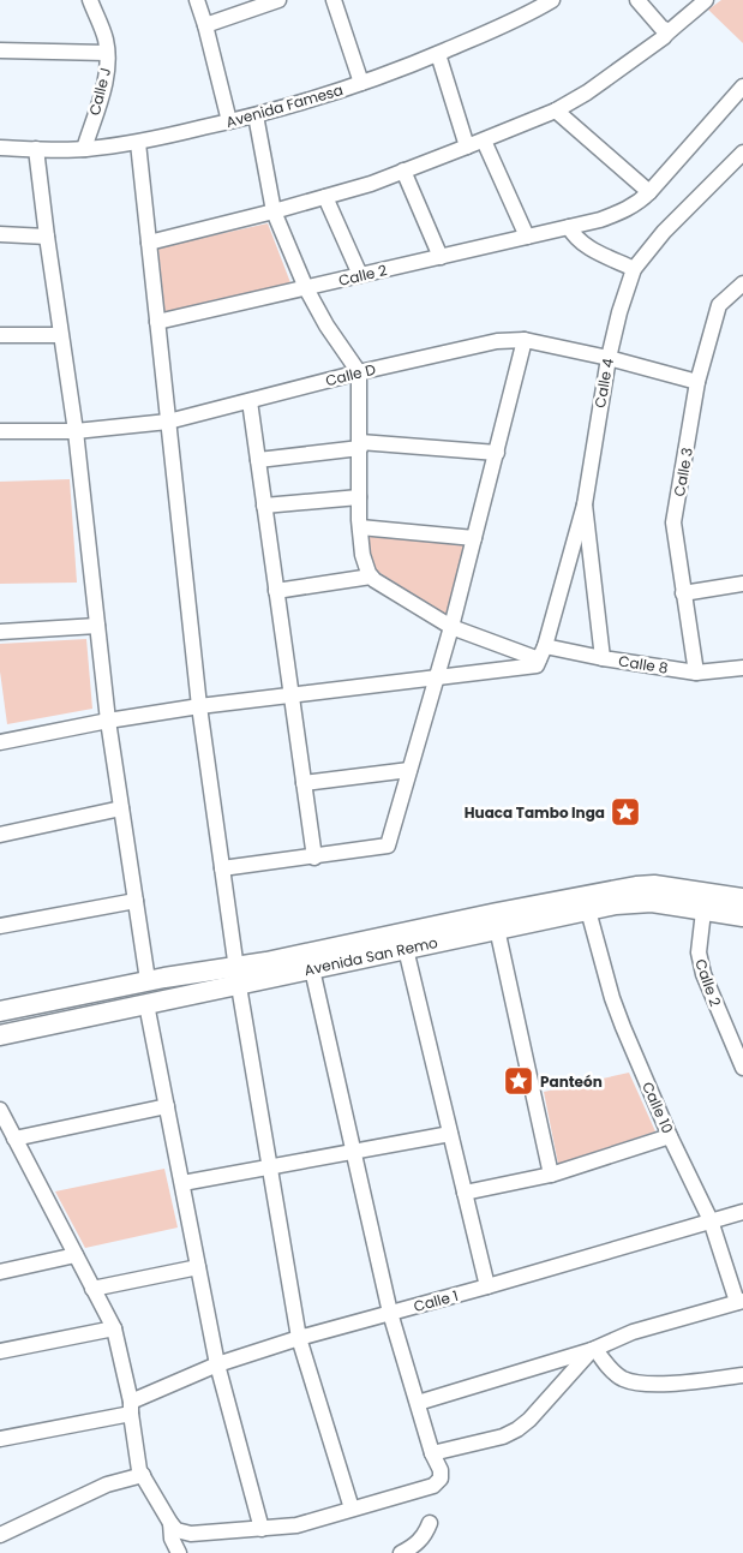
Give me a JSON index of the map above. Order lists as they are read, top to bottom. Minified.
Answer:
{"streets":{"main road":["Avenida San Remo"],"street":["Calle J","Avenida Famesa","Calle 2","Calle D","Calle 4","Calle 3","Calle 8","Calle 10","Calle 1"]},"crossings":[["Calle J","Avenida Famesa"],["Calle 2","Avenida San Remo"],["Calle D","Calle 4"],["Calle D","Calle 3"],["Calle 4","Calle 8"],["Calle 3","Calle 8"],["Avenida San Remo","Calle 10"],["Calle 10","Calle 1"]],"places":{"place":["Huaca Tambo Inga","Panteón"]}}
